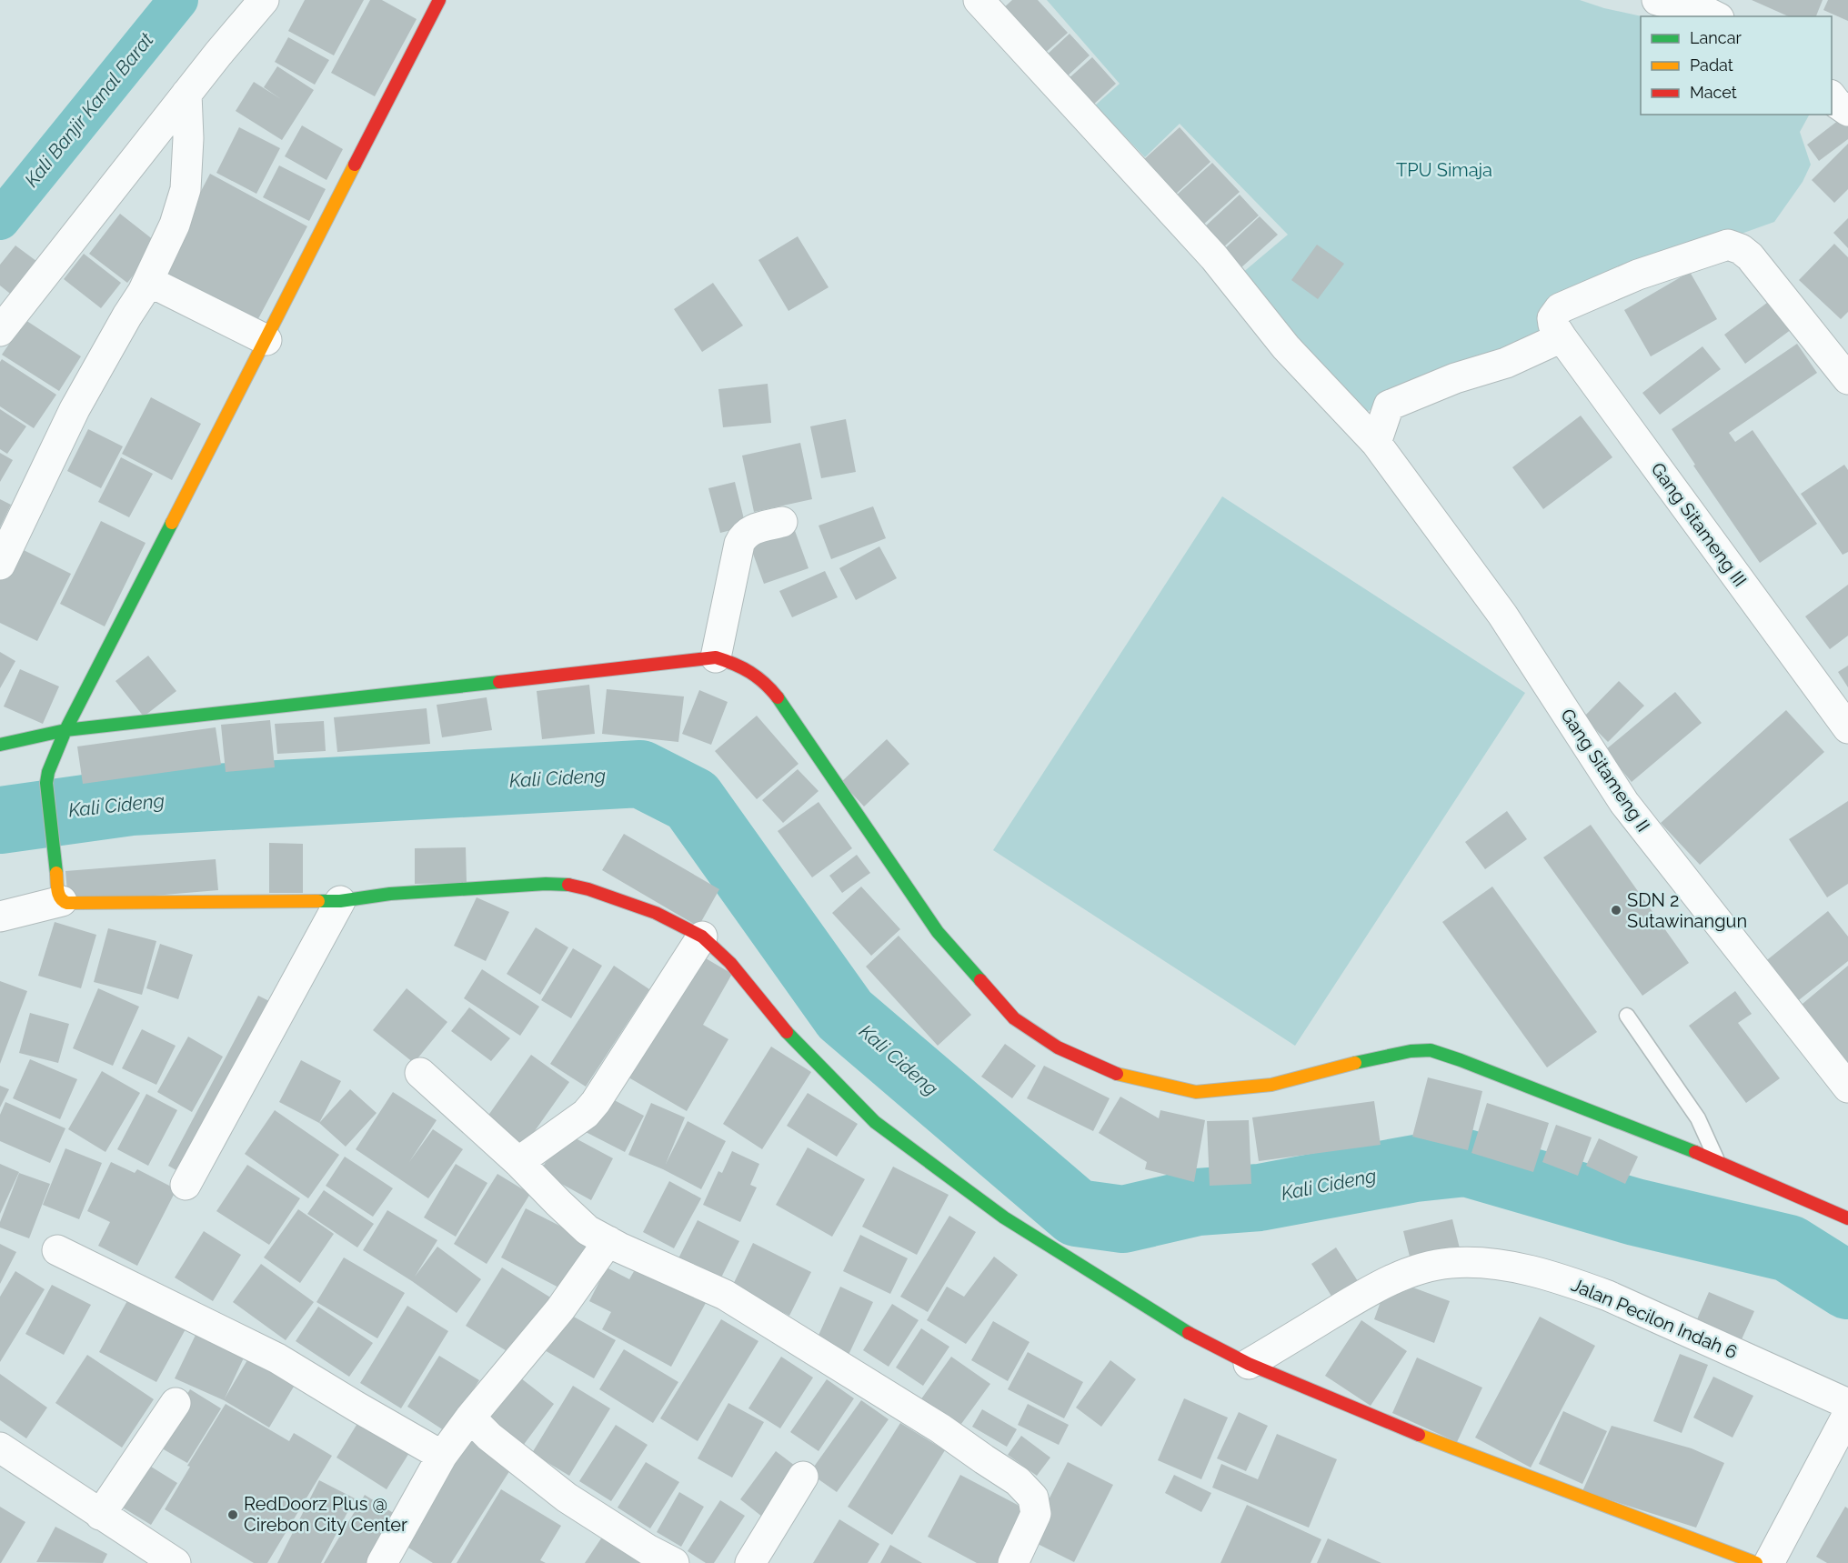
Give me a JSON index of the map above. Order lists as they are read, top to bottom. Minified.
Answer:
{"streets":{"street":["Gang Sitameng III","Gang Sitameng II","Jalan Pecilon Indah 6"]},"water":["Kali Banjir Kanal Barat","Kali Cideng"],"parks":["TPU Simaja"],"places":["SDN 2 Sutawinangun","RedDoorz Plus @ Cirebon City Center"],"legend":["Lancar","Padat","Macet"]}
